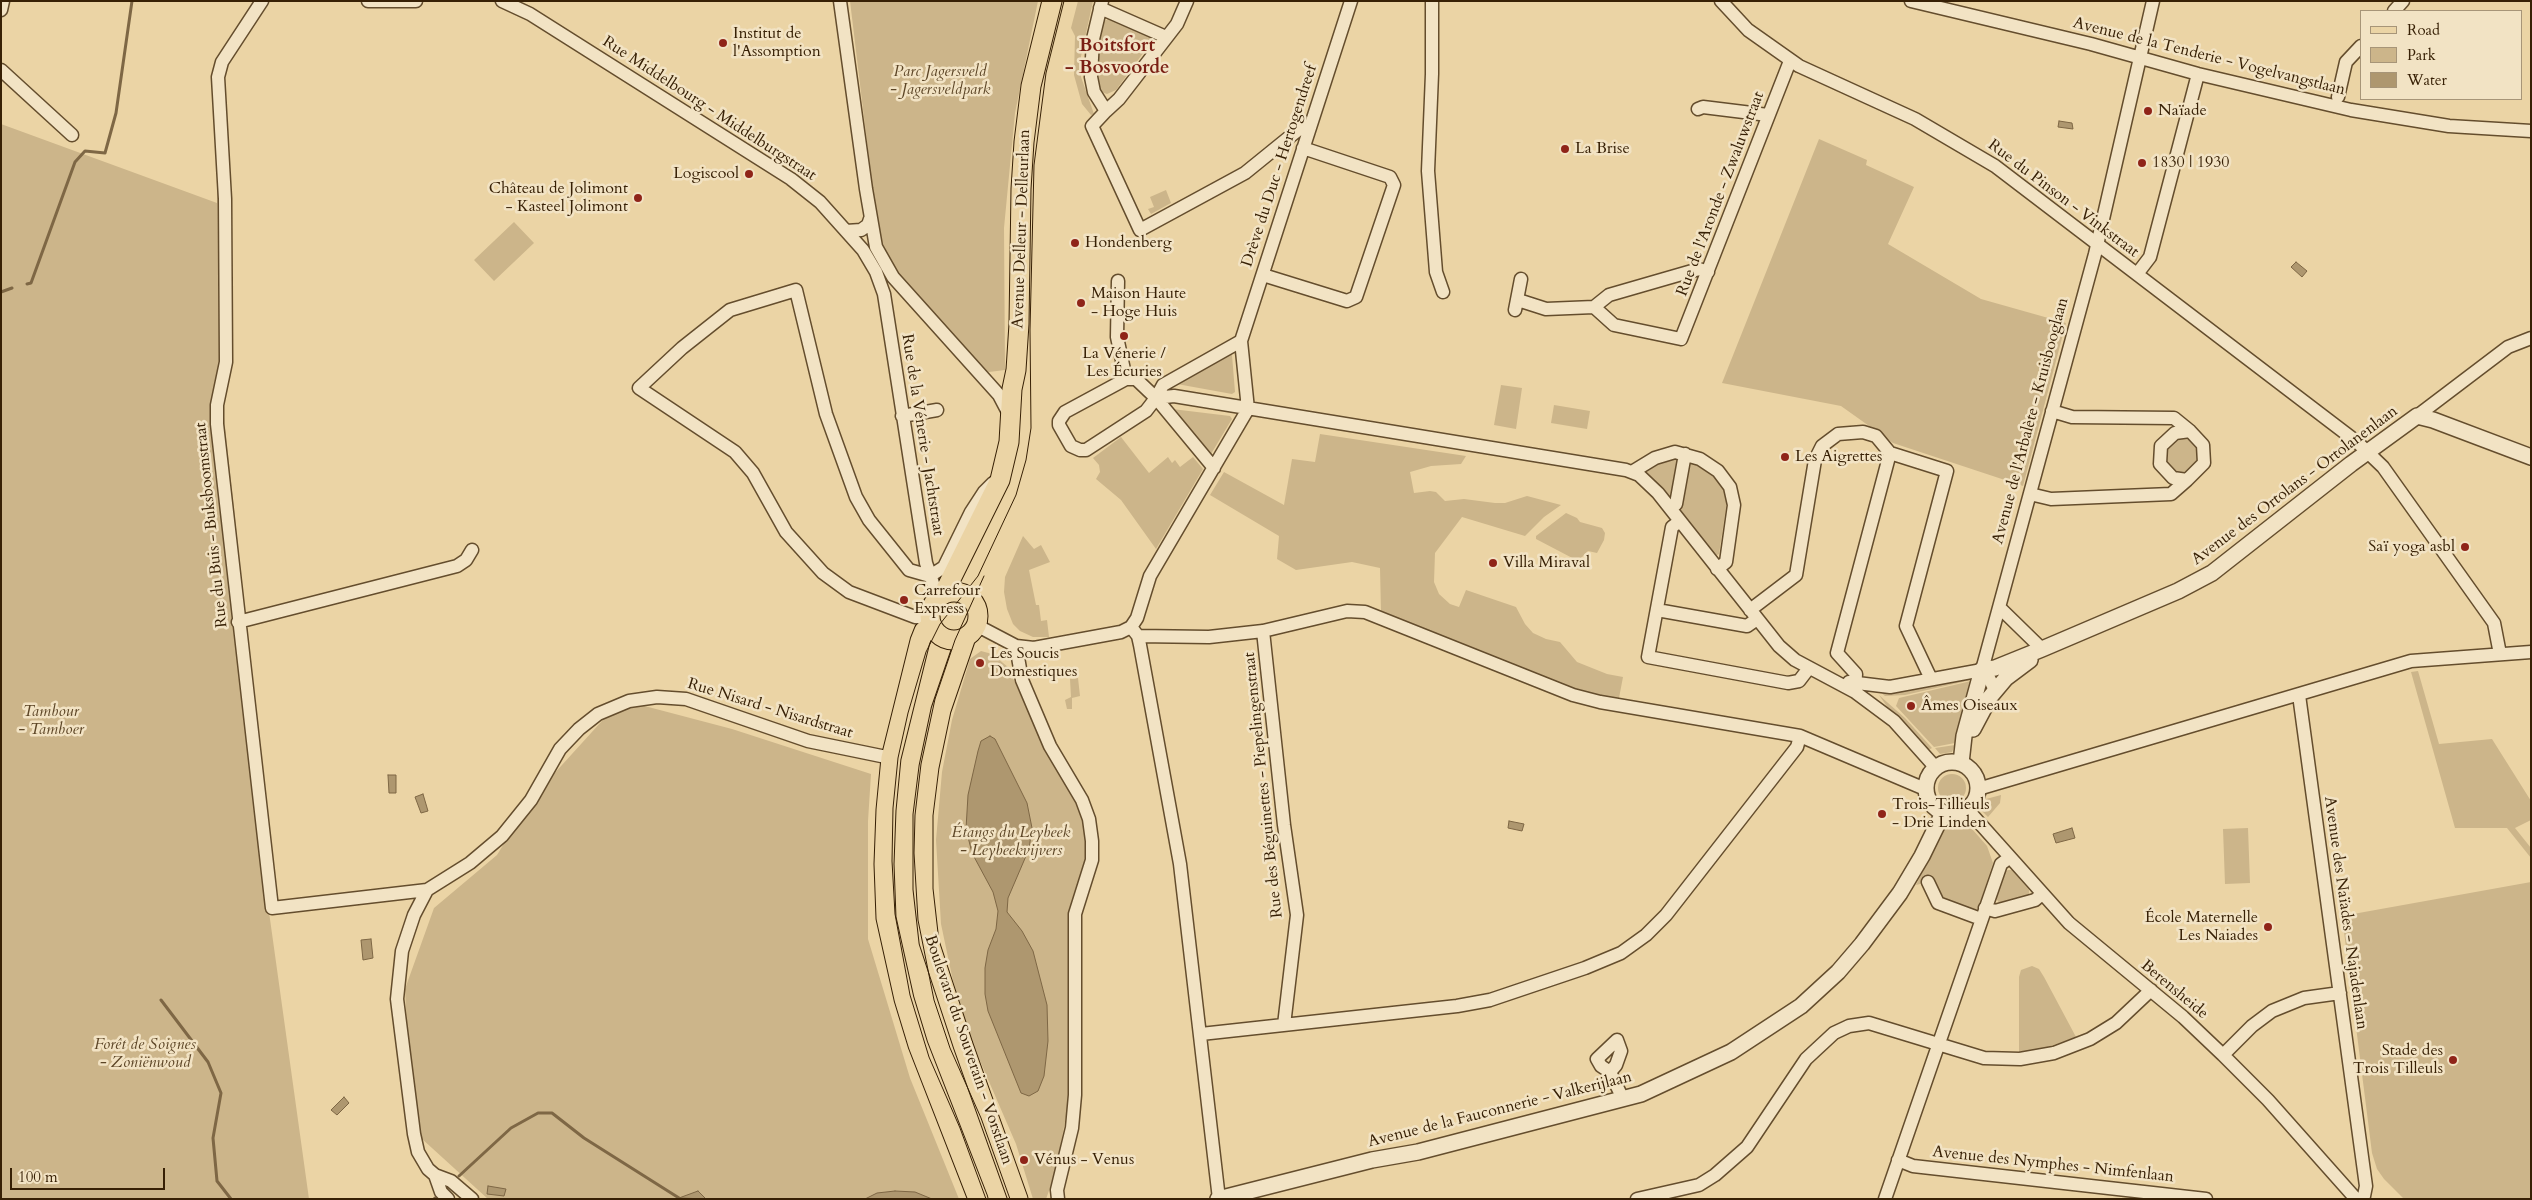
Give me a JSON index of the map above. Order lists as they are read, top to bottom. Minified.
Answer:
{"streets":{"main road":["Avenue Delleur - Delleurlaan","Boulevard du Souverain - Vorstlaan"],"street":["Avenue de la Tenderie - Vogelvangstlaan","Rue Middelbourg - Middelburgstraat","Drève du Duc - Hertogendreef","Rue de l'Aronde - Zwaluwstraat","Rue du Pinson - Vinkstraat","Avenue de l'Arbalète - Kruisbooglaan","Rue de la Vénerie - Jachtstraat","Avenue des Ortolans - Ortolanenlaan","Rue du Buis - Buksboomstraat","Rue Nisard - Nisardstraat","Rue des Béguinettes - Piepelingenstraat","Avenue des Naïades - Najadenlaan","Berensheide","Avenue de la Fauconnerie - Valkerijlaan","Avenue des Nymphes - Nimfenlaan"]},"crossings":[["Avenue de la Tenderie - Vogelvangstlaan","Avenue de l'Arbalète - Kruisbooglaan"],["Rue Middelbourg - Middelburgstraat","Rue de la Vénerie - Jachtstraat"],["Rue de l'Aronde - Zwaluwstraat","Rue du Pinson - Vinkstraat"],["Rue du Pinson - Vinkstraat","Avenue de l'Arbalète - Kruisbooglaan"],["Rue du Pinson - Vinkstraat","Avenue des Ortolans - Ortolanenlaan"],["Avenue de l'Arbalète - Kruisbooglaan","Avenue des Ortolans - Ortolanenlaan"],["Avenue de l'Arbalète - Kruisbooglaan","Berensheide"],["Avenue de l'Arbalète - Kruisbooglaan","Avenue de la Fauconnerie - Valkerijlaan"],["Rue de la Vénerie - Jachtstraat","Boulevard du Souverain - Vorstlaan"],["Avenue des Ortolans - Ortolanenlaan","Berensheide"],["Avenue des Ortolans - Ortolanenlaan","Avenue de la Fauconnerie - Valkerijlaan"],["Rue du Buis - Buksboomstraat","Rue Nisard - Nisardstraat"],["Avenue des Naïades - Najadenlaan","Berensheide"],["Berensheide","Avenue de la Fauconnerie - Valkerijlaan"]],"districts":["Boitsfort - Bosvoorde"],"parks":["Parc Jagersveld - Jagersveldpark","Tambour - Tamboer","Étangs du Leybeek - Leybeekvijvers","Forêt de Soignes - Zoniënwoud"],"places":["Institut de l'Assomption","Naïade","La Brise","1830 | 1930","Logiscool","Château de Jolimont - Kasteel Jolimont","Hondenberg","Maison Haute - Hoge Huis","La Vénerie / Les Écuries","Les Aigrettes","Saï yoga asbl","Villa Miraval","Carrefour Express","Les Soucis Domestiques","Âmes Oiseaux","Trois-Tillieuls - Drie Linden","École Maternelle Les Naiades","Stade des Trois Tilleuls","Vénus - Venus"],"legend":["Road","Park","Water"],"scale_bar":"100 m"}
